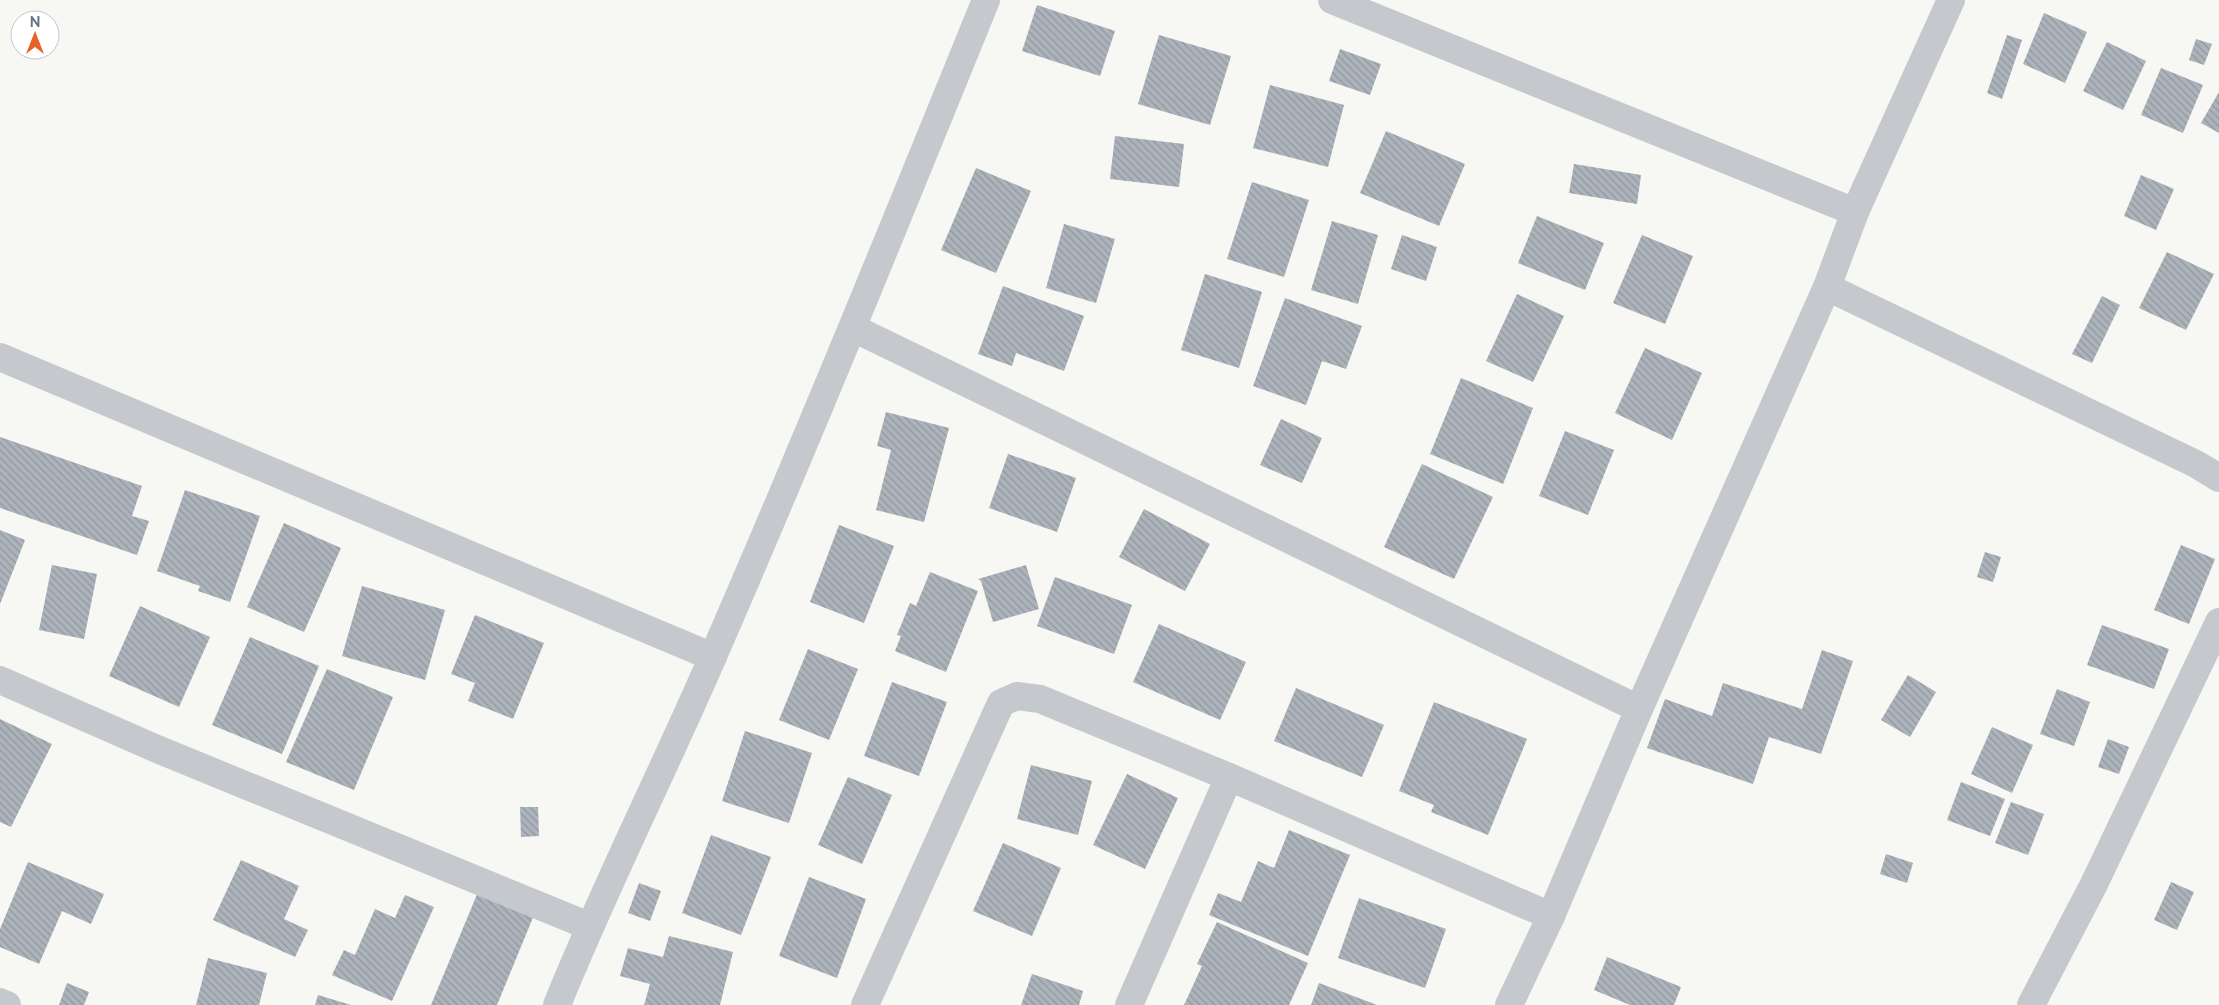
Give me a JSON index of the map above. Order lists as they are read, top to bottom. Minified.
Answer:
{"north":"top"}
